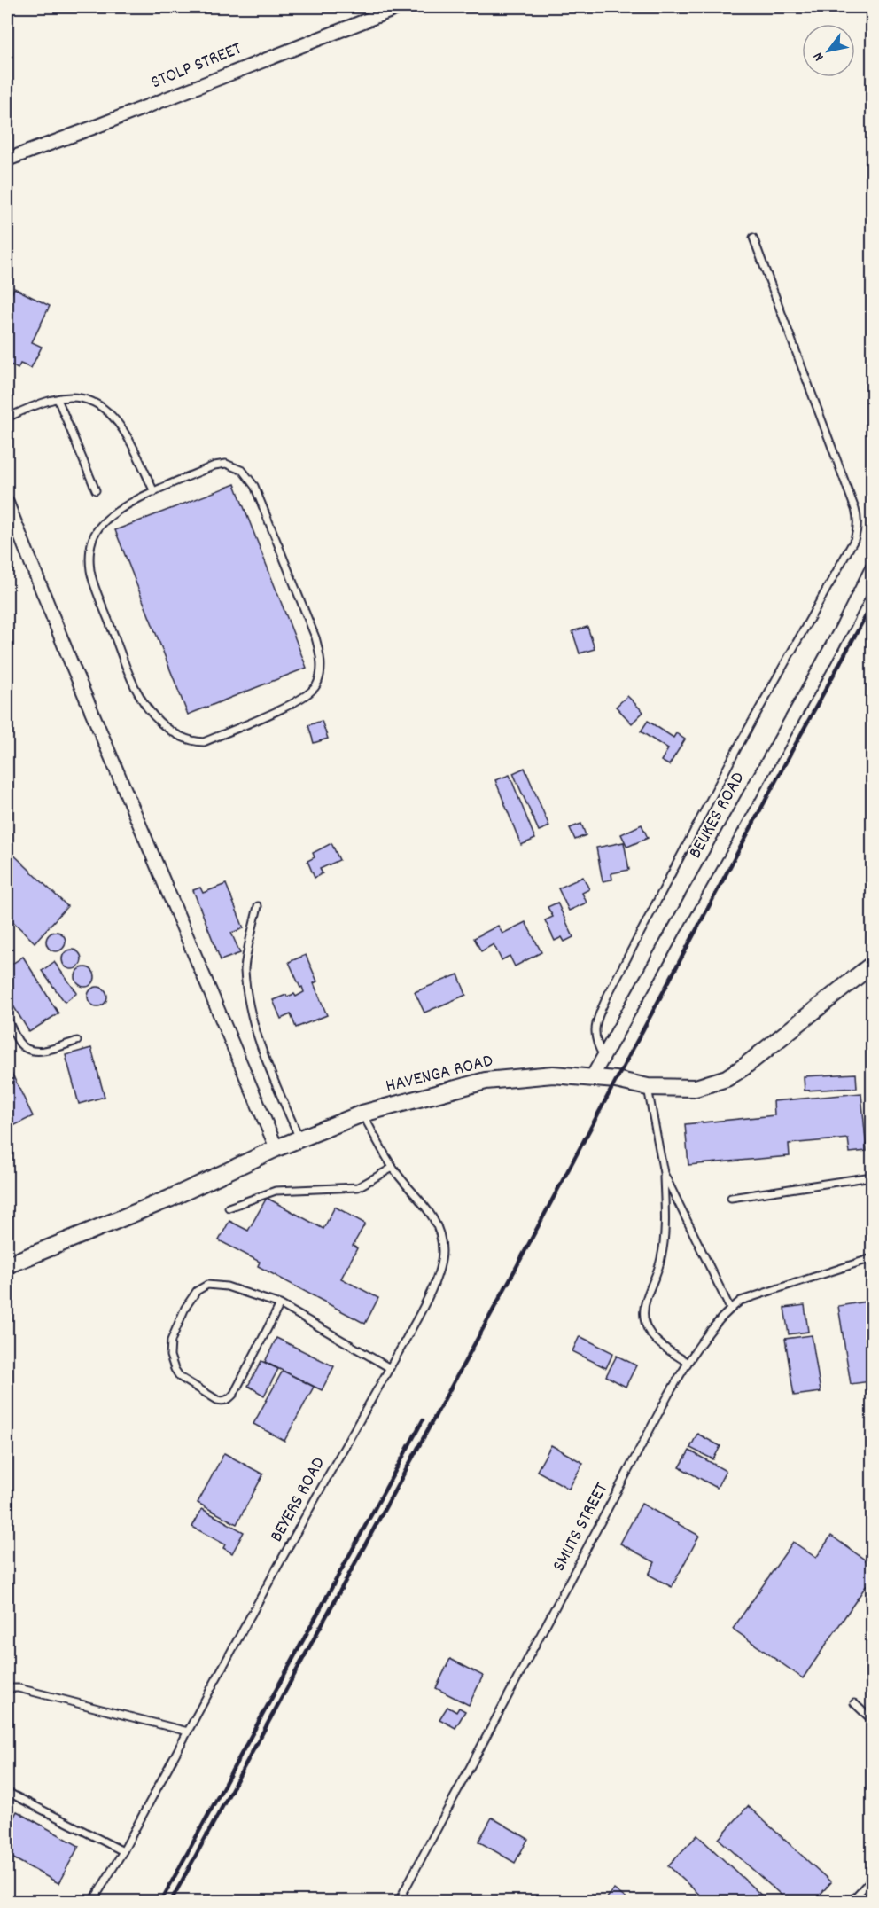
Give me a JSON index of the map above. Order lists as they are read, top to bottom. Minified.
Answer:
{"streets":{"street":["STOLP STREET","BEUKES ROAD","HAVENGA ROAD"],"lane":["BEYERS ROAD","SMUTS STREET"]},"crossings":[["BEUKES ROAD","HAVENGA ROAD"],["HAVENGA ROAD","BEYERS ROAD"]],"north":"bottom left"}
